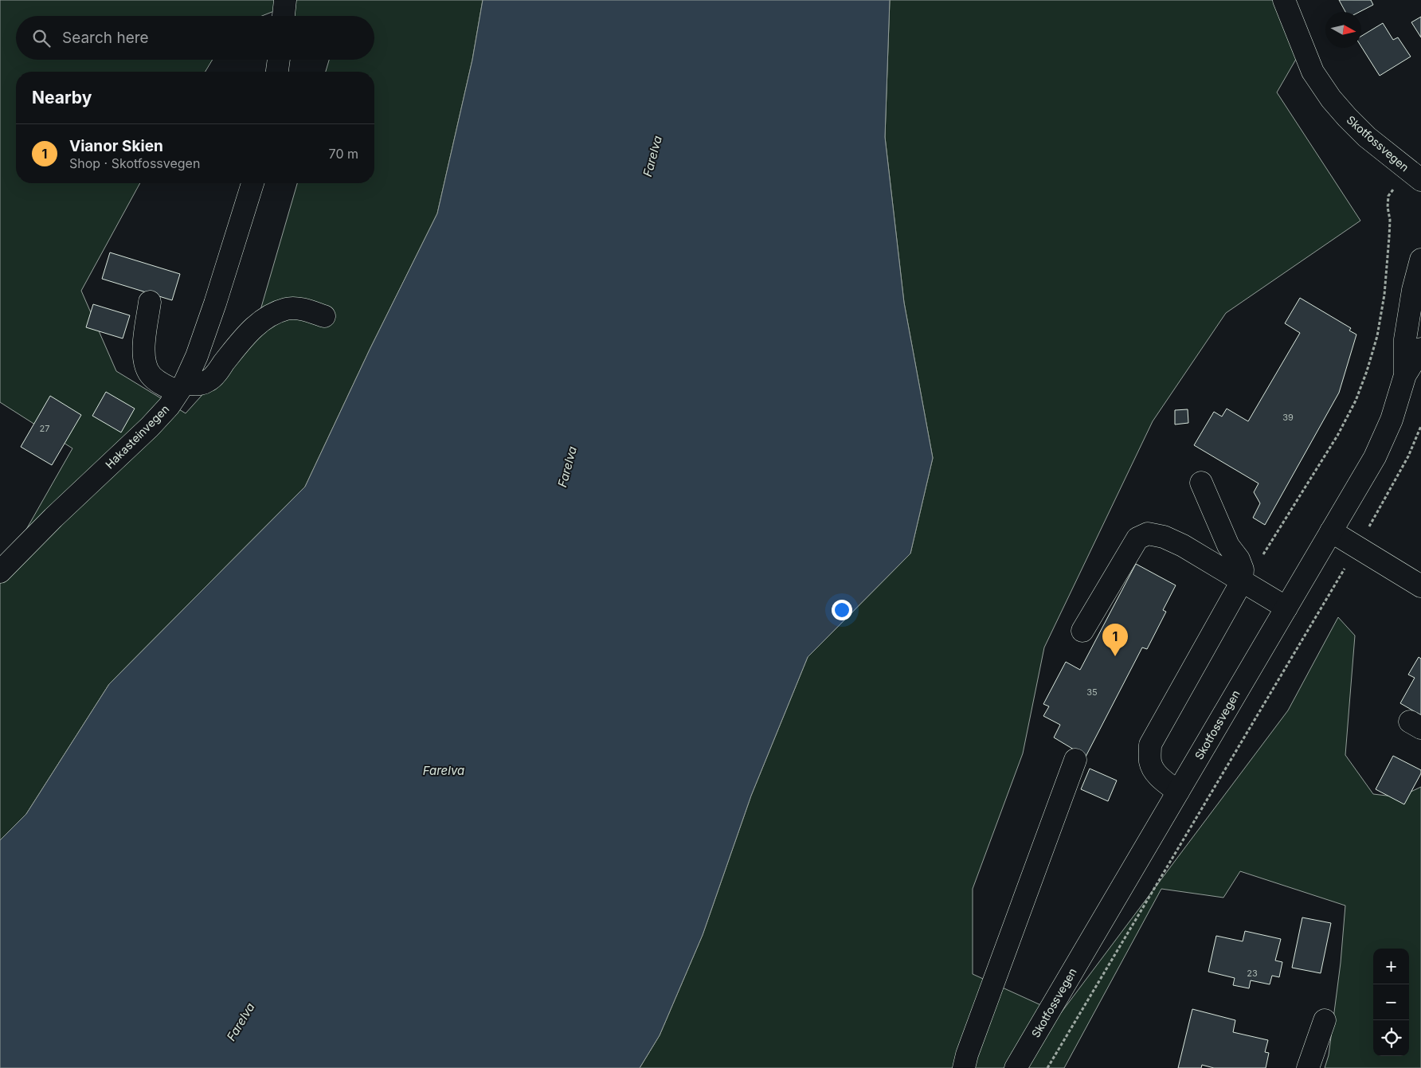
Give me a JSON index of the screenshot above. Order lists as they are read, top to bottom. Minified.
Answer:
{"streets":{"main road":["Skotfossvegen","Hakasteinvegen"]},"water":["Farelva"],"house_numbers":["39","27","35","23"],"north":"right","page":{"search":"Search here","heading":"Nearby","list":[{"mark":"1","name":"Vianor Skien","note":"Shop · Skotfossvegen","value":"70 m"}],"pins":"1","map_buttons":["+","−"]}}
